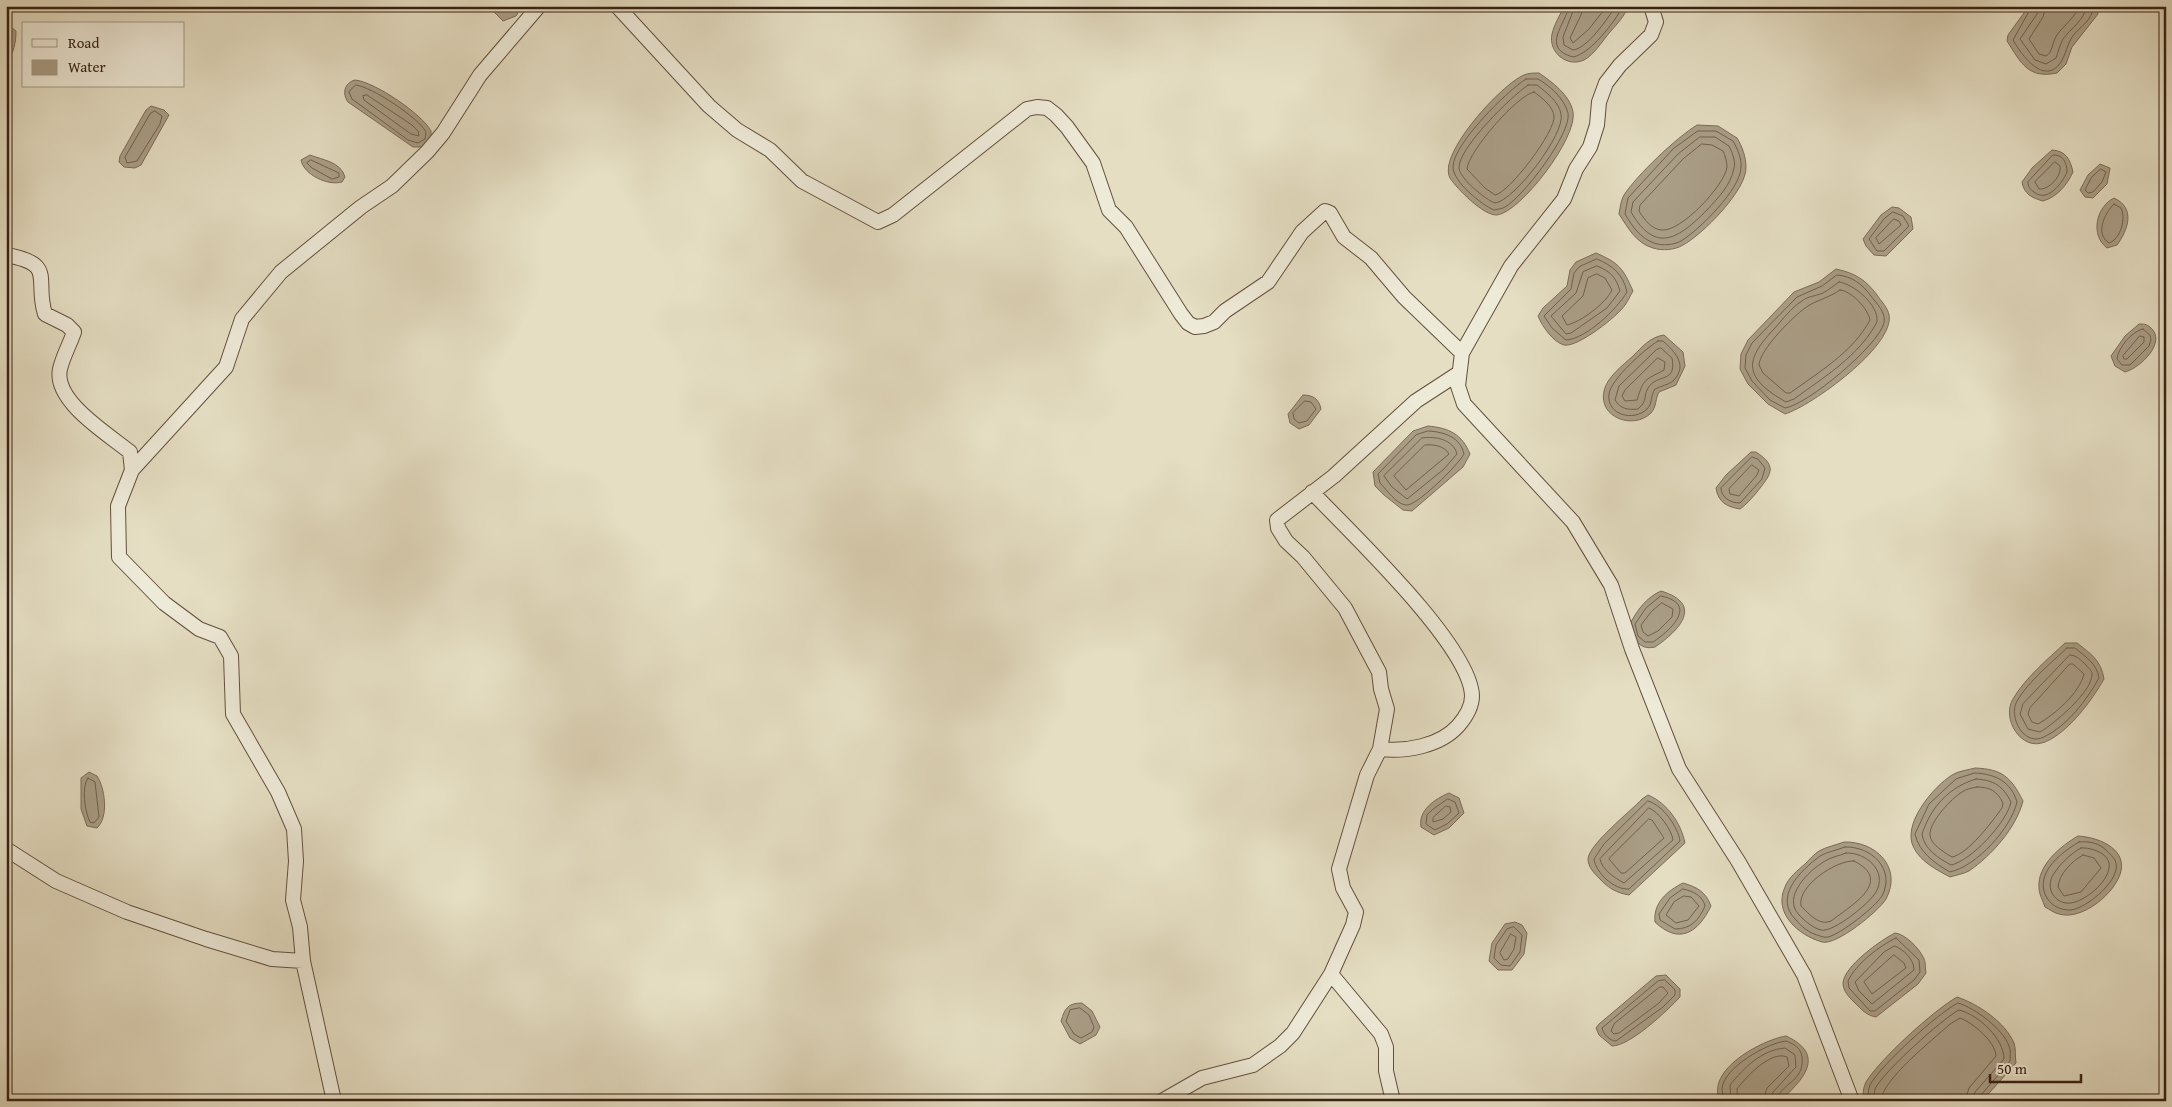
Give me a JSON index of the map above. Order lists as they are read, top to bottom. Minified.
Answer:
{"legend":["Road","Water"],"scale_bar":"50 m"}
